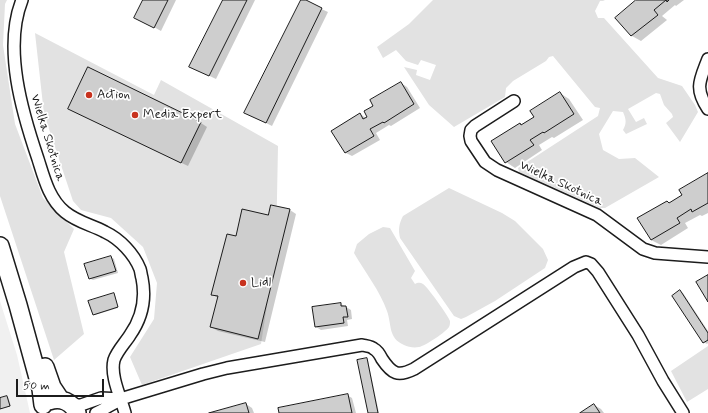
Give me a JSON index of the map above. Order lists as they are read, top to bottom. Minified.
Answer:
{"streets":{"street":["Wielka Skotnica"]},"places":["Action","Media Expert","Lidl"],"scale_bar":"50 m"}
